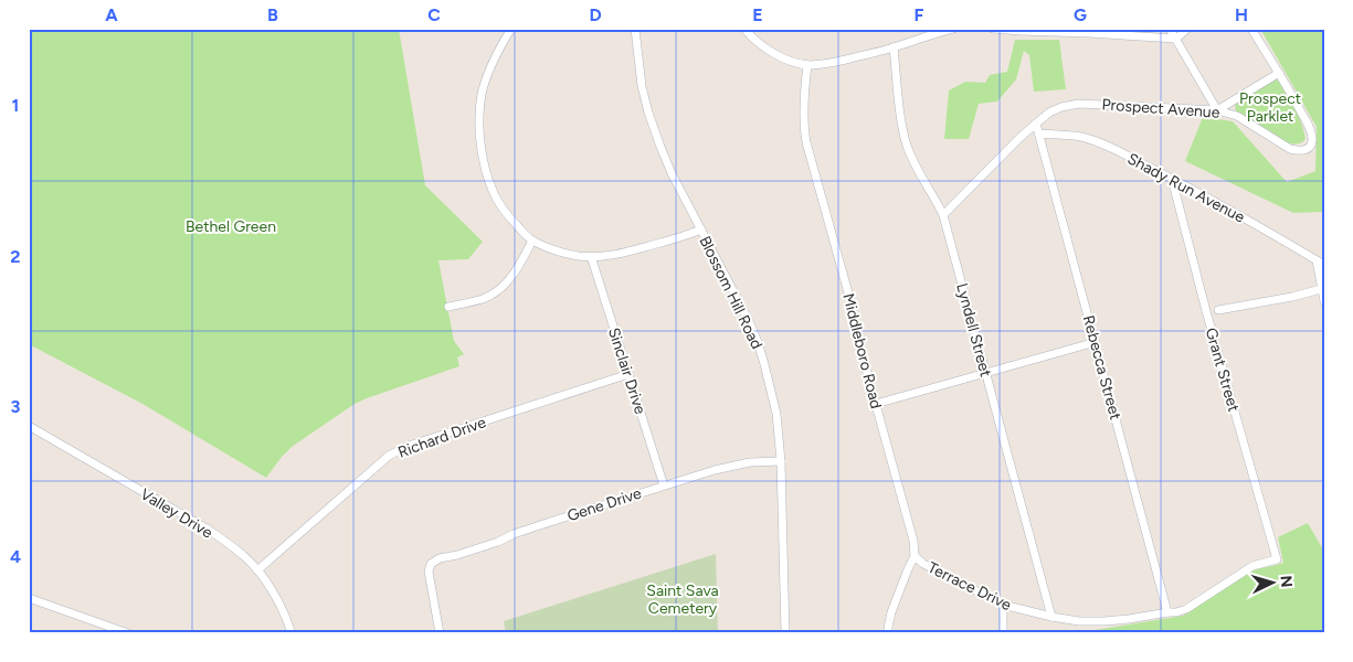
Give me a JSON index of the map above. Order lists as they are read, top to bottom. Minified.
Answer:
{"streets":{"street":["Prospect Avenue","Shady Run Avenue","Blossom Hill Road","Lyndell Street","Middleboro Road","Rebecca Street","Grant Street","Sinclair Drive","Richard Drive","Gene Drive","Valley Drive","Terrace Drive"]},"crossings":[["Prospect Avenue","Lyndell Street"],["Prospect Avenue","Rebecca Street"],["Shady Run Avenue","Rebecca Street"],["Shady Run Avenue","Grant Street"],["Blossom Hill Road","Gene Drive"],["Lyndell Street","Terrace Drive"],["Middleboro Road","Terrace Drive"],["Rebecca Street","Terrace Drive"],["Grant Street","Terrace Drive"],["Sinclair Drive","Richard Drive"],["Sinclair Drive","Gene Drive"],["Richard Drive","Valley Drive"]],"parks":["Prospect Parklet","Bethel Green","Saint Sava Cemetery"],"north":"right","grid":{"columns":["A","B","C","D","E","F","G","H"],"rows":["1","2","3","4"]}}
